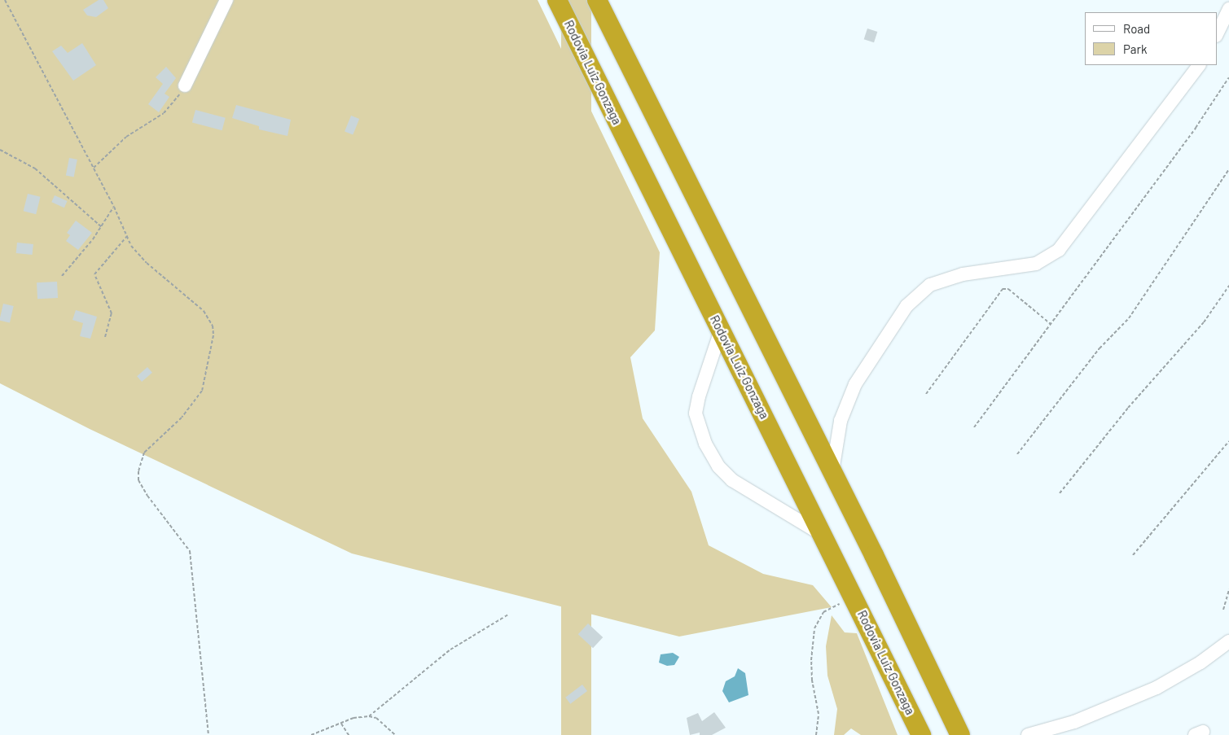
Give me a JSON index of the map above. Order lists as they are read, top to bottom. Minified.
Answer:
{"streets":{"highway":["Rodovia Luiz Gonzaga"]},"legend":["Road","Park"]}
